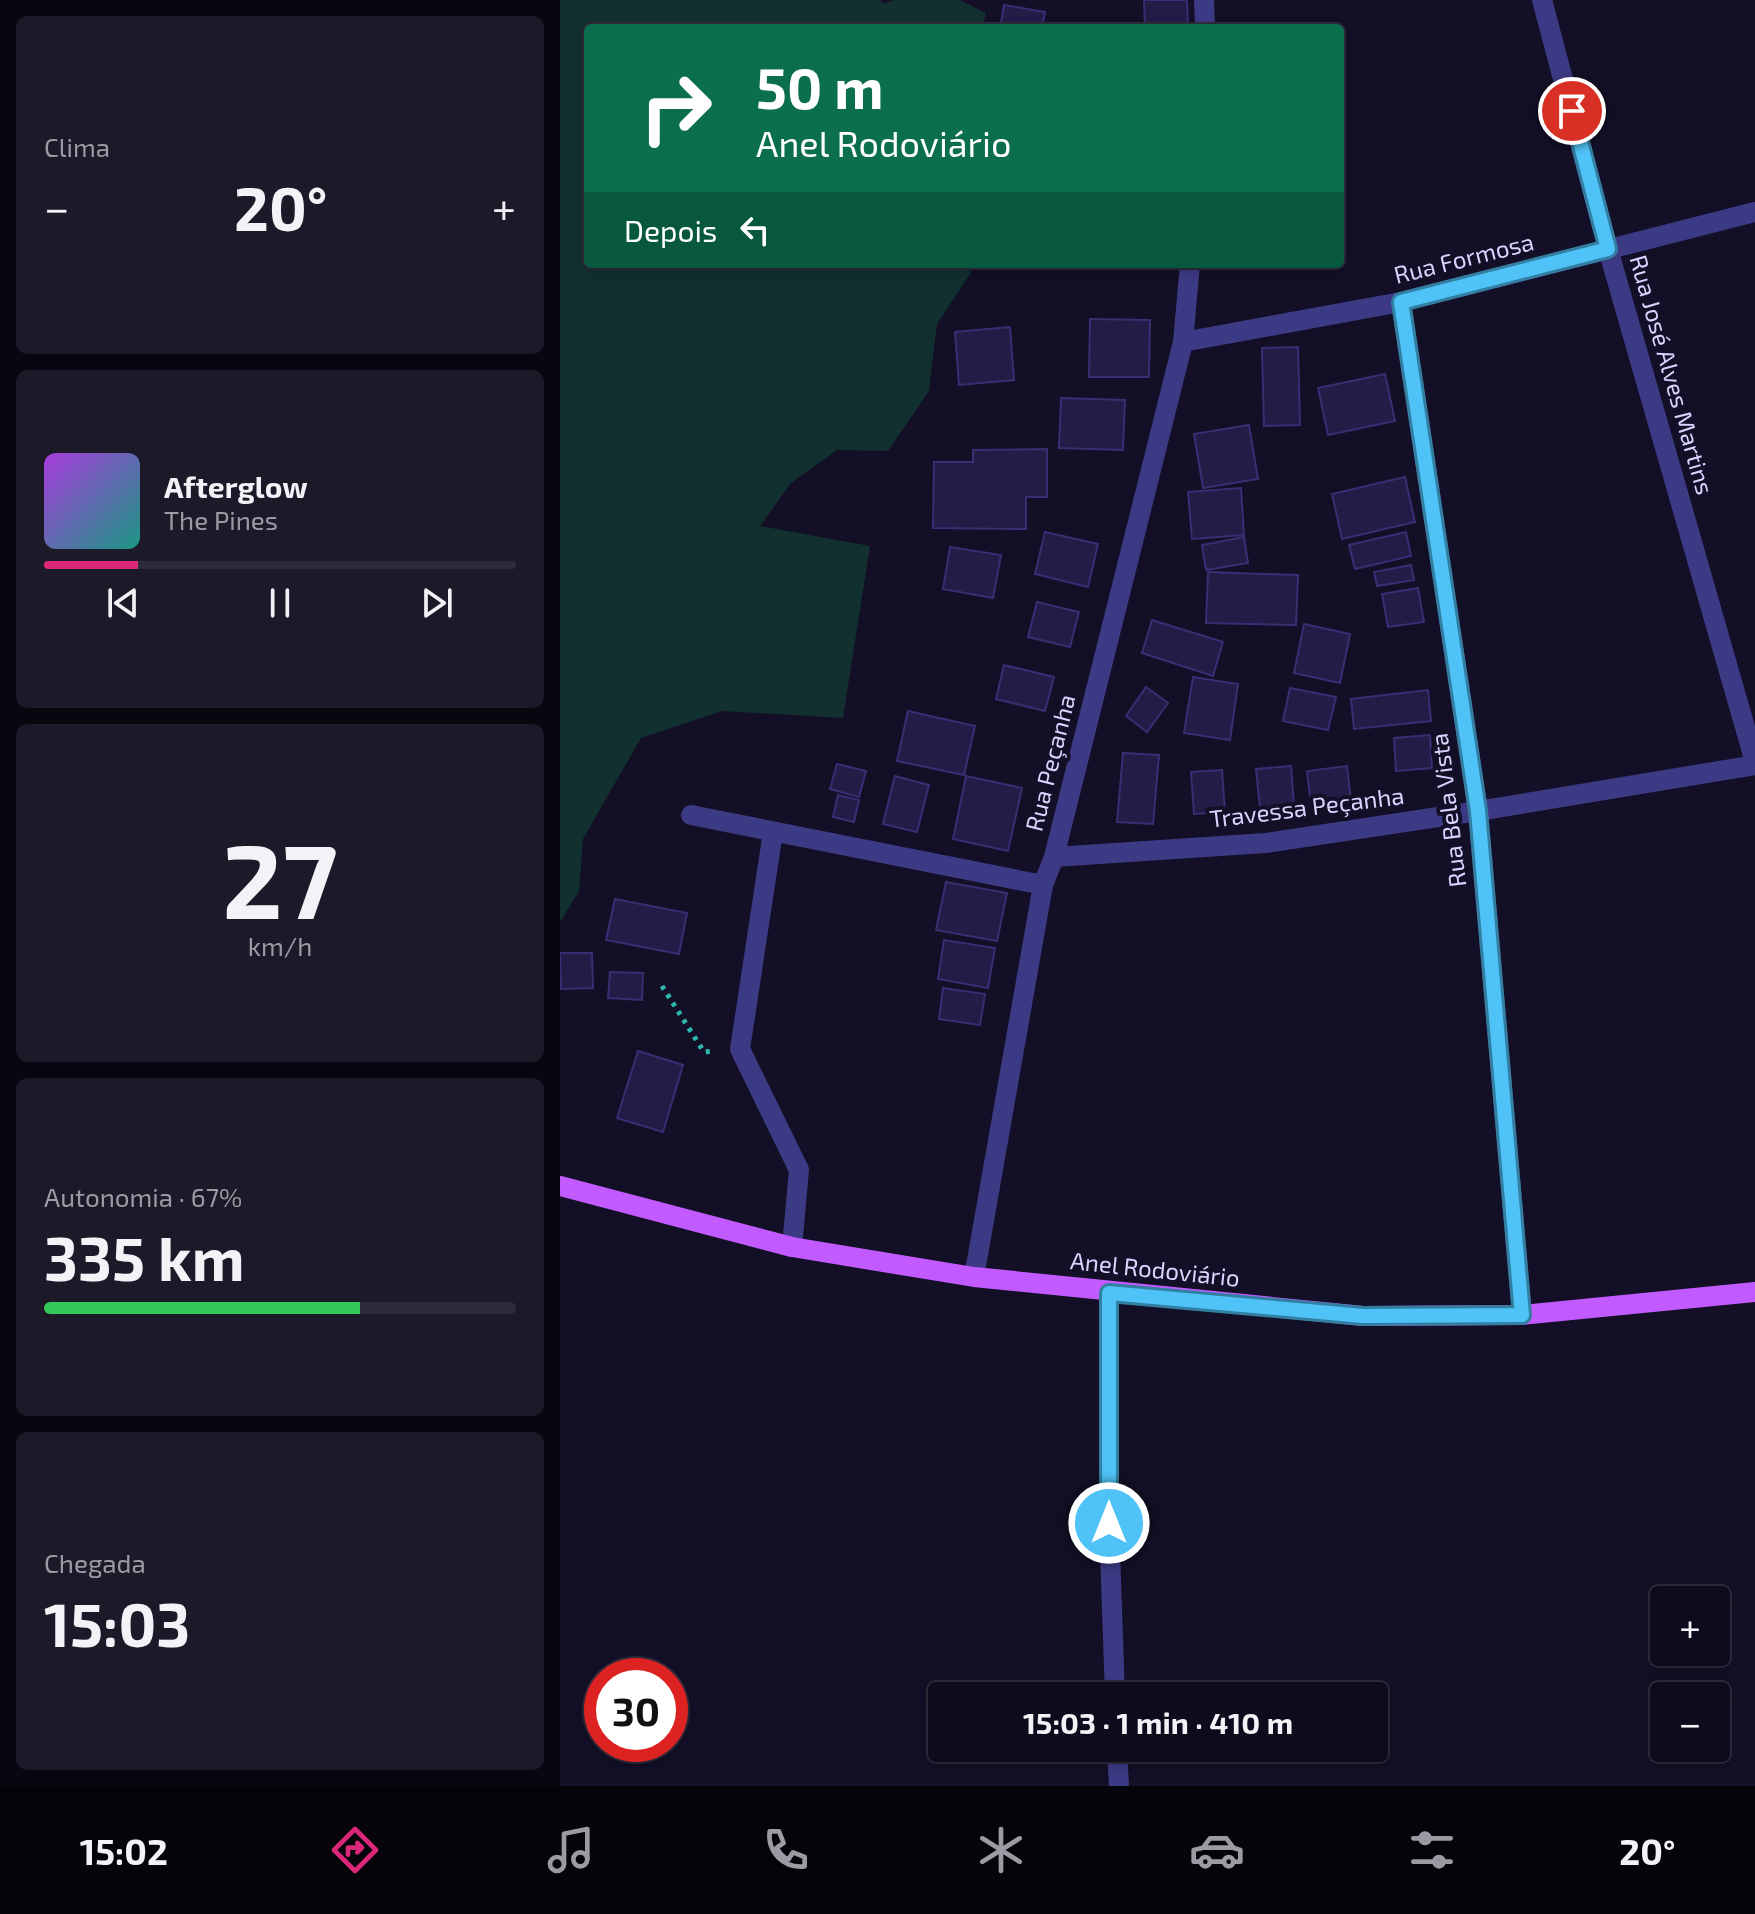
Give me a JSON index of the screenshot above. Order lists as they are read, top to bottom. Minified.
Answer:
{"streets":{"main road":["Anel Rodoviário"],"street":["Rua Formosa","Rua José Alves Martins","Rua Peçanha","Travessa Peçanha","Rua Bela Vista"]},"crossings":[["Rua Formosa","Rua José Alves Martins"],["Rua Formosa","Rua Peçanha"],["Rua Formosa","Rua Bela Vista"],["Rua José Alves Martins","Travessa Peçanha"],["Rua Peçanha","Travessa Peçanha"],["Rua Peçanha","Anel Rodoviário"],["Travessa Peçanha","Rua Bela Vista"],["Rua Bela Vista","Anel Rodoviário"]],"page":{"tile":["Clima",["27","km/h"],["Autonomia · 67%","335 km"],["Chegada","15:03"]],"turn":["50 m","Anel Rodoviário"],"heat":["−","20°","+"],"then":"Depois","song":["Afterglow","The Pines"],"map_buttons":["+","−"],"limit":"30","trip":"15:03 · 1 min · 410 m","tabs":["15:02","20°"]}}
